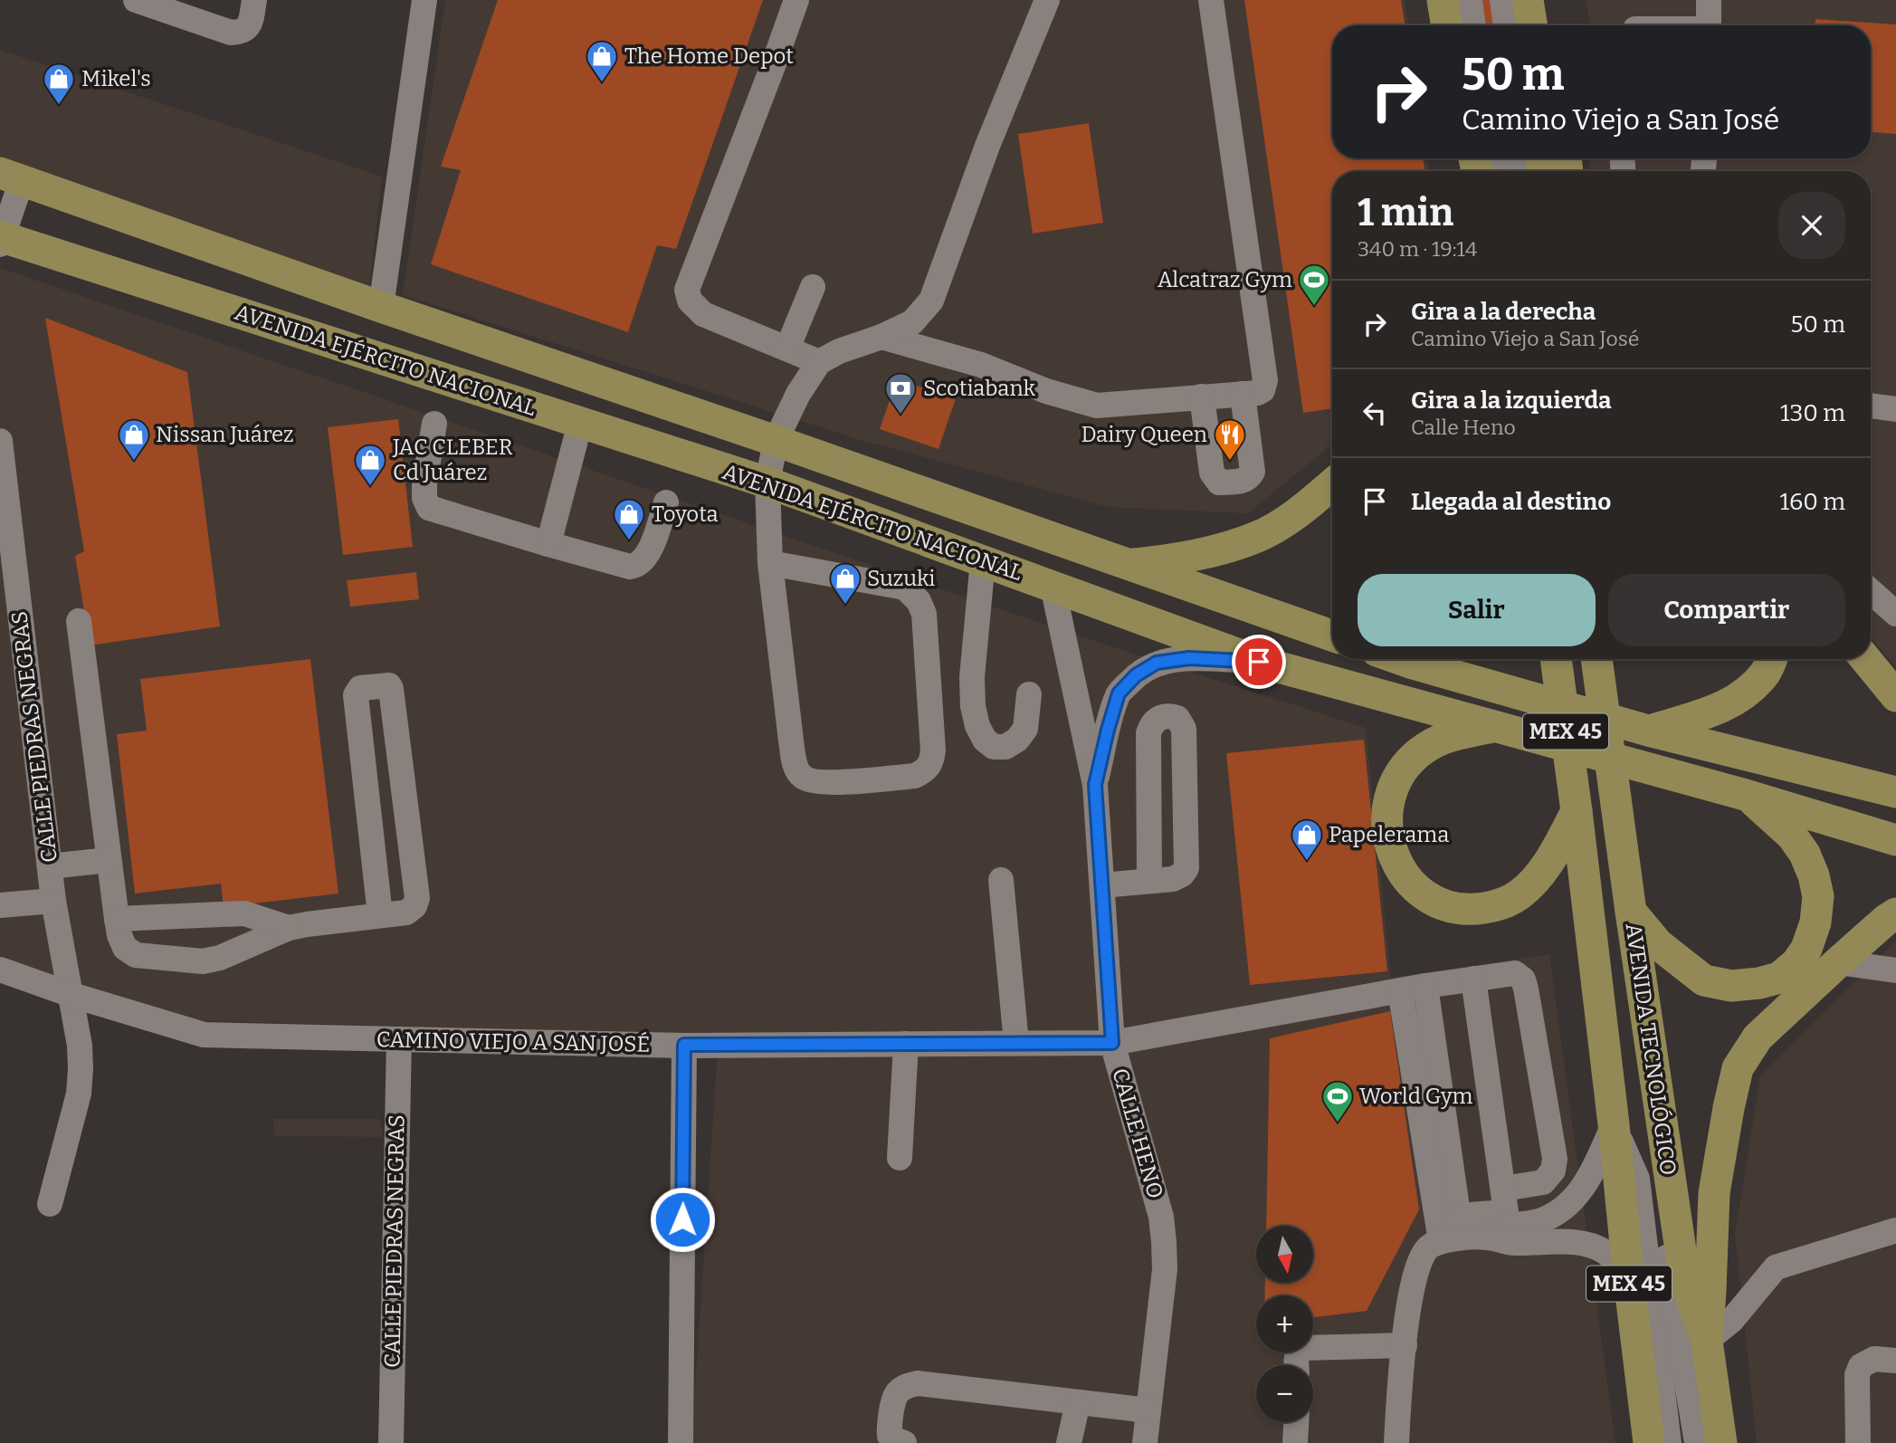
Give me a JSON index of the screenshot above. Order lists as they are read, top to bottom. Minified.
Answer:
{"streets":{"main road":["AVENIDA EJÉRCITO NACIONAL","MEX 45","AVENIDA TECNOLÓGICO"],"street":["CALLE PIEDRAS NEGRAS","CAMINO VIEJO A SAN JOSÉ","CALLE HENO"]},"crossings":[["AVENIDA EJÉRCITO NACIONAL","CALLE HENO"],["CALLE PIEDRAS NEGRAS","CAMINO VIEJO A SAN JOSÉ"],["CAMINO VIEJO A SAN JOSÉ","CALLE HENO"]],"places":{"shop":["The Home Depot","Mikel's","Nissan Juárez","JAC CLEBER Cd Juárez","Toyota","Suzuki","Papelerama"],"sports":["Alcatraz Gym","World Gym"],"bank":["Scotiabank"],"restaurant":["Dairy Queen"]},"north":"bottom","page":{"turn":["50 m","Camino Viejo a San José"],"heading":["1 min","340 m · 19:14"],"list":[{"name":"Gira a la derecha","note":"Camino Viejo a San José","value":"50 m"},{"name":"Gira a la izquierda","note":"Calle Heno","value":"130 m"},{"name":"Llegada al destino","value":"160 m"}],"buttons":["Salir","Compartir"],"map_buttons":["+","−"]}}
